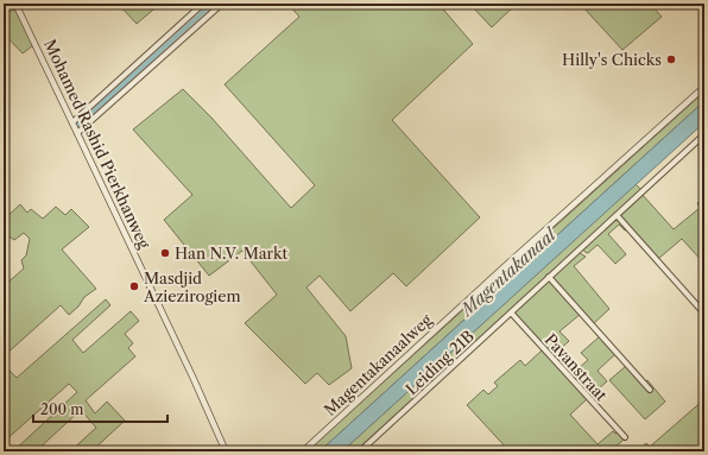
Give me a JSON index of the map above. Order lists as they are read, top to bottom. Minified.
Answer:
{"streets":{"street":["Mohamed Rashid Pierkhanweg","Leiding 21B","Magentakanaalweg","Pavanstraat"]},"crossings":[["Leiding 21B","Pavanstraat"]],"water":["Magentakanaal"],"places":["Hilly's Chicks","Han N.V. Markt","Masdjid Aziezirogiem"],"scale_bar":"200 m"}
